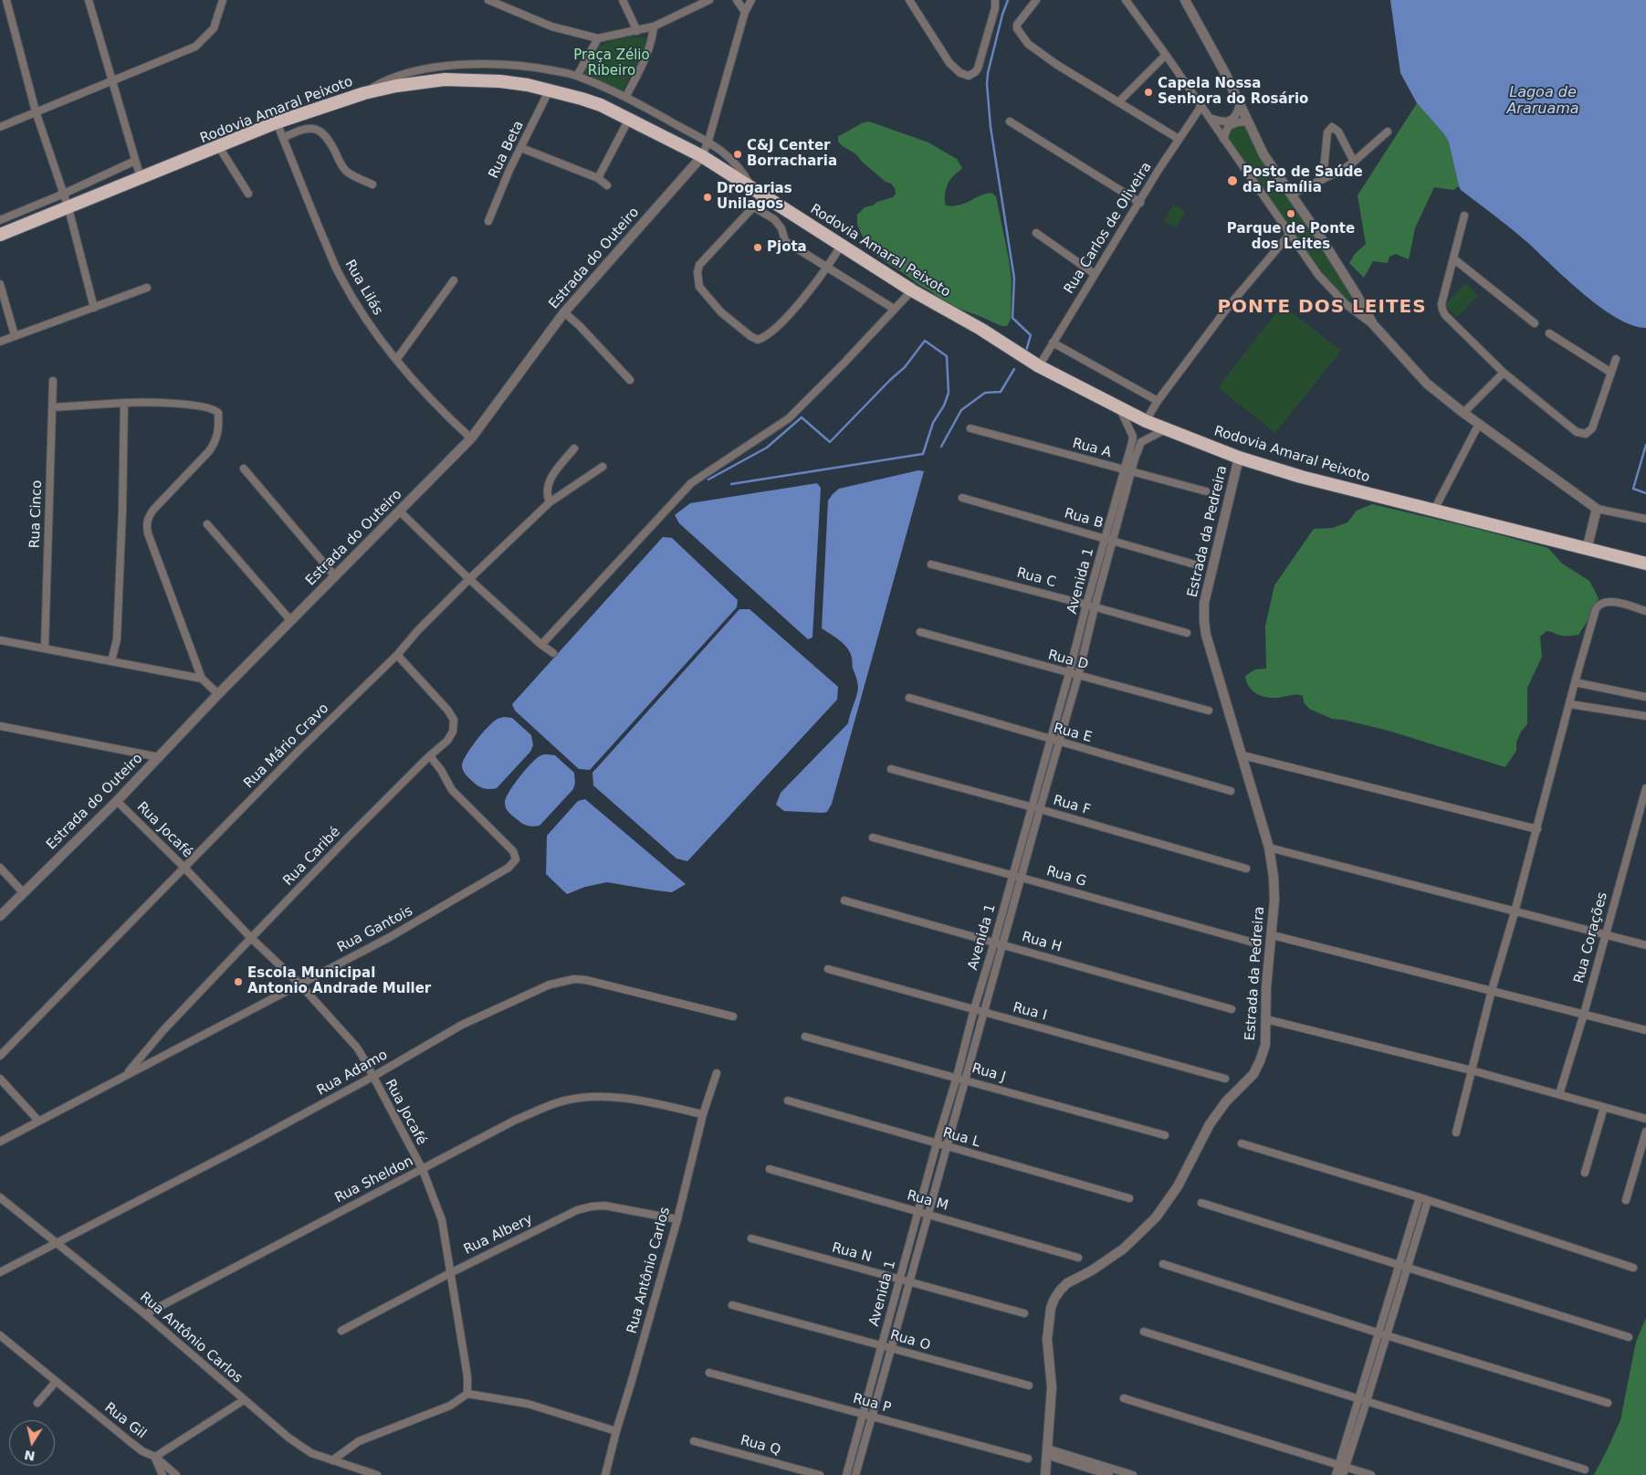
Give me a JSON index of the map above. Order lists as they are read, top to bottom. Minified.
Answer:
{"streets":{"highway":["Rodovia Amaral Peixoto"],"street":["Rua Beta","Rua Carlos de Oliveira","Estrada do Outeiro","Rua Lilás","Rua A","Rua Cinco","Rua B","Estrada da Pedreira","Rua C","Avenida 1","Rua D","Rua E","Rua Mário Cravo","Rua F","Rua Jocafé","Rua Caribé","Rua G","Rua Gantois","Rua Corações","Rua H","Rua I","Rua Adamo","Rua J","Rua L","Rua Sheldon","Rua M","Rua Albery","Rua N","Rua Antônio Carlos","Rua O","Rua P","Rua Gil","Rua Q"]},"crossings":[["Rodovia Amaral Peixoto","Rua Beta"],["Rodovia Amaral Peixoto","Rua Carlos de Oliveira"],["Rodovia Amaral Peixoto","Estrada do Outeiro"],["Rodovia Amaral Peixoto","Rua Lilás"],["Rodovia Amaral Peixoto","Estrada da Pedreira"],["Rodovia Amaral Peixoto","Avenida 1"],["Estrada do Outeiro","Rua Lilás"],["Estrada do Outeiro","Rua Jocafé"],["Rua A","Avenida 1"],["Rua B","Avenida 1"],["Rua C","Avenida 1"],["Avenida 1","Rua D"],["Avenida 1","Rua E"],["Avenida 1","Rua F"],["Avenida 1","Rua G"],["Avenida 1","Rua H"],["Avenida 1","Rua I"],["Avenida 1","Rua J"],["Avenida 1","Rua L"],["Avenida 1","Rua M"],["Avenida 1","Rua N"],["Avenida 1","Rua O"],["Avenida 1","Rua P"],["Rua Mário Cravo","Rua Jocafé"],["Rua Mário Cravo","Rua Caribé"],["Rua Jocafé","Rua Caribé"],["Rua Jocafé","Rua Gantois"],["Rua Jocafé","Rua Adamo"],["Rua Jocafé","Rua Sheldon"],["Rua Jocafé","Rua Albery"],["Rua Caribé","Rua Gantois"],["Rua Adamo","Rua Antônio Carlos"],["Rua Sheldon","Rua Antônio Carlos"],["Rua Albery","Rua Antônio Carlos"]],"districts":["PONTE DOS LEITES"],"water":["Lagoa de Araruama"],"parks":["Praça Zélio Ribeiro"],"places":["Capela Nossa Senhora do Rosário","C&J Center Borracharia","Posto de Saúde da Família","Drogarias Unilagos","Parque de Ponte dos Leites","Pjota","Escola Municipal Antonio Andrade Muller"],"north":"bottom"}
